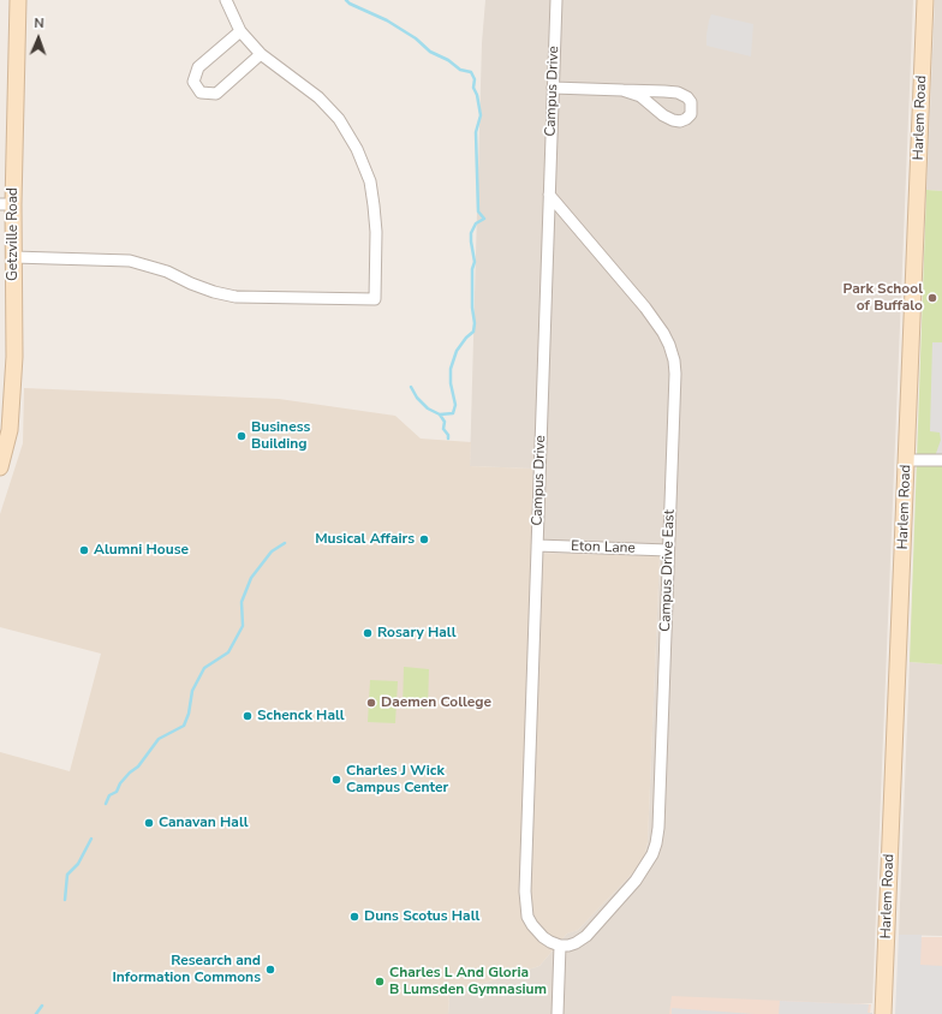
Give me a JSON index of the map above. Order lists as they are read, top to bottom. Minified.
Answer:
{"streets":{"main road":["Harlem Road","Getzville Road"],"street":["Campus Drive","Eton Lane","Campus Drive East"]},"crossings":[["Campus Drive","Eton Lane"],["Campus Drive","Campus Drive East"],["Eton Lane","Campus Drive East"]],"places":["Park School of Buffalo","Business Building","Musical Affairs","Alumni House","Rosary Hall","Daemen College","Schenck Hall","Charles J Wick Campus Center","Canavan Hall","Duns Scotus Hall","Research and Information Commons","Charles L And Gloria B Lumsden Gymnasium"],"north":"top"}
